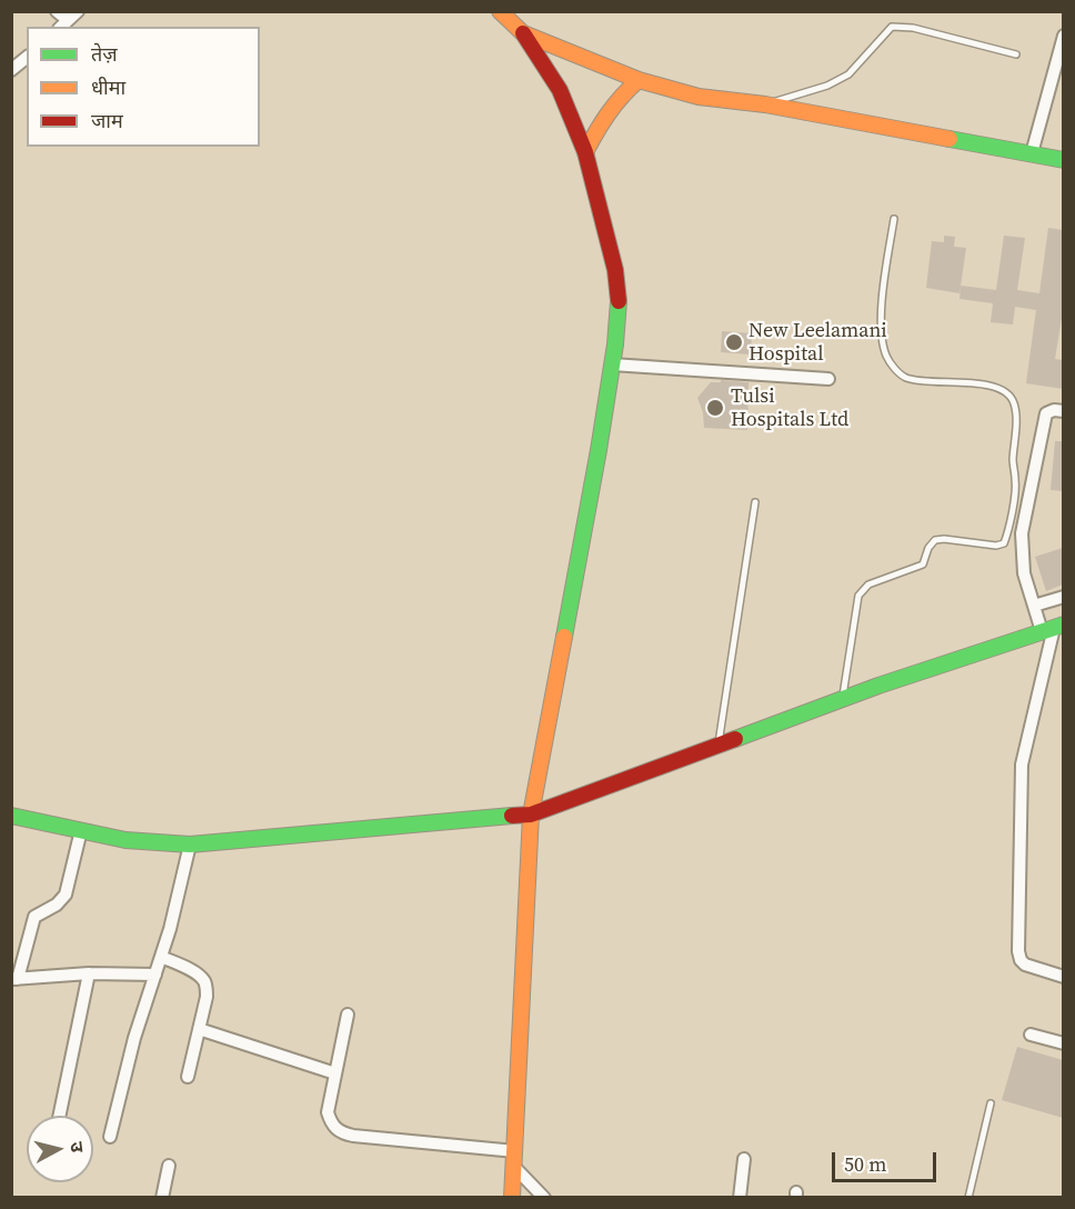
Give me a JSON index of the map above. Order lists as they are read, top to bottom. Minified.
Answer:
{"places":["New Leelamani Hospital","Tulsi Hospitals Ltd"],"legend":["तेज़","धीमा","जाम"],"scale_bar":"50 m","north":"right"}
